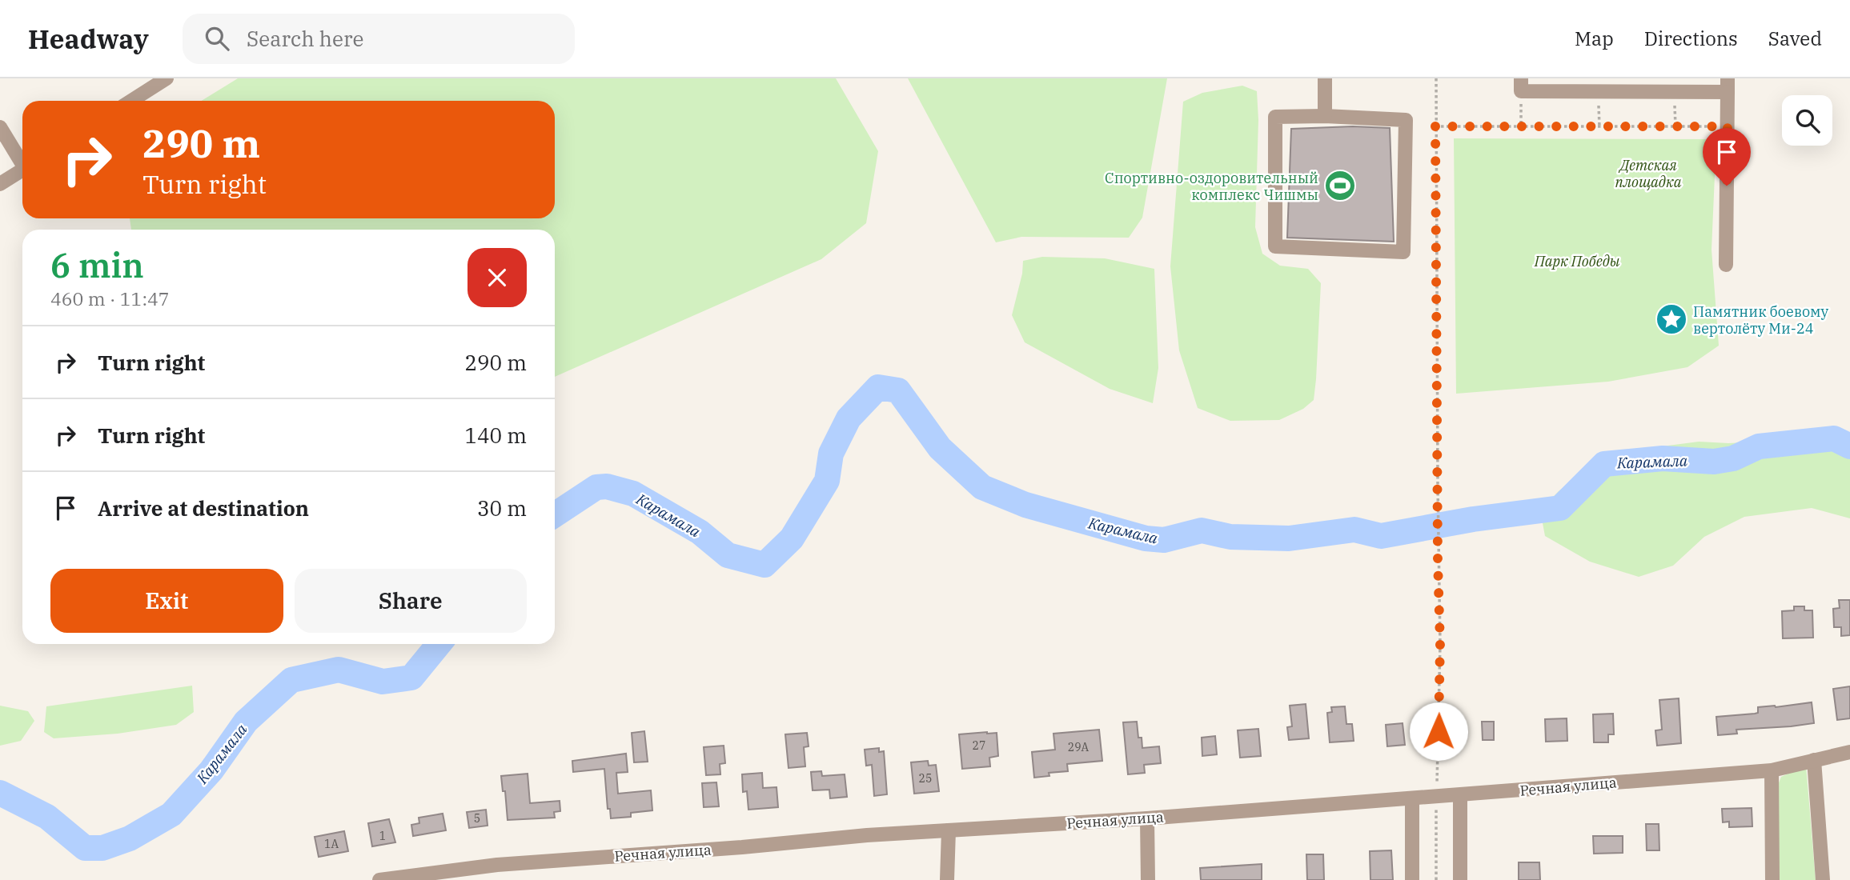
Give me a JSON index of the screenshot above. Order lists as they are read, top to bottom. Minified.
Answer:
{"streets":{"street":["Речная улица"]},"water":["Карамала"],"parks":["Детская площадка","Парк Победы"],"places":{"sports":["Спортивно-оздоровительный комплекс Чишмы"],"place":["Памятник боевому вертолёту Ми-24"]},"house_numbers":["27","29А","25","5","1","1А"],"page":{"header":"Headway","search":"Search here","nav":["Map","Directions","Saved"],"turn":["290 m","Turn right"],"heading":["6 min","460 m · 11:47"],"list":[{"name":"Turn right","value":"290 m"},{"name":"Turn right","value":"140 m"},{"name":"Arrive at destination","value":"30 m"}],"buttons":["Exit","Share"]}}
